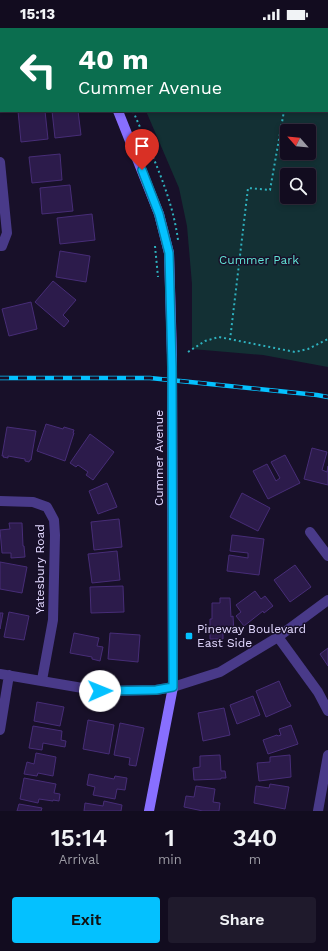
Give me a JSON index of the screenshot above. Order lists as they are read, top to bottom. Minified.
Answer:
{"streets":{"street":["Cummer Avenue","Yatesbury Road"]},"parks":["Cummer Park"],"places":{"transit":["Pineway Boulevard East Side"]},"north":"top left","page":{"status":"15:13","turn":["40 m","Cummer Avenue"],"eta":["15:14","Arrival","1","min","340","m"],"buttons":["Exit","Share"]}}
